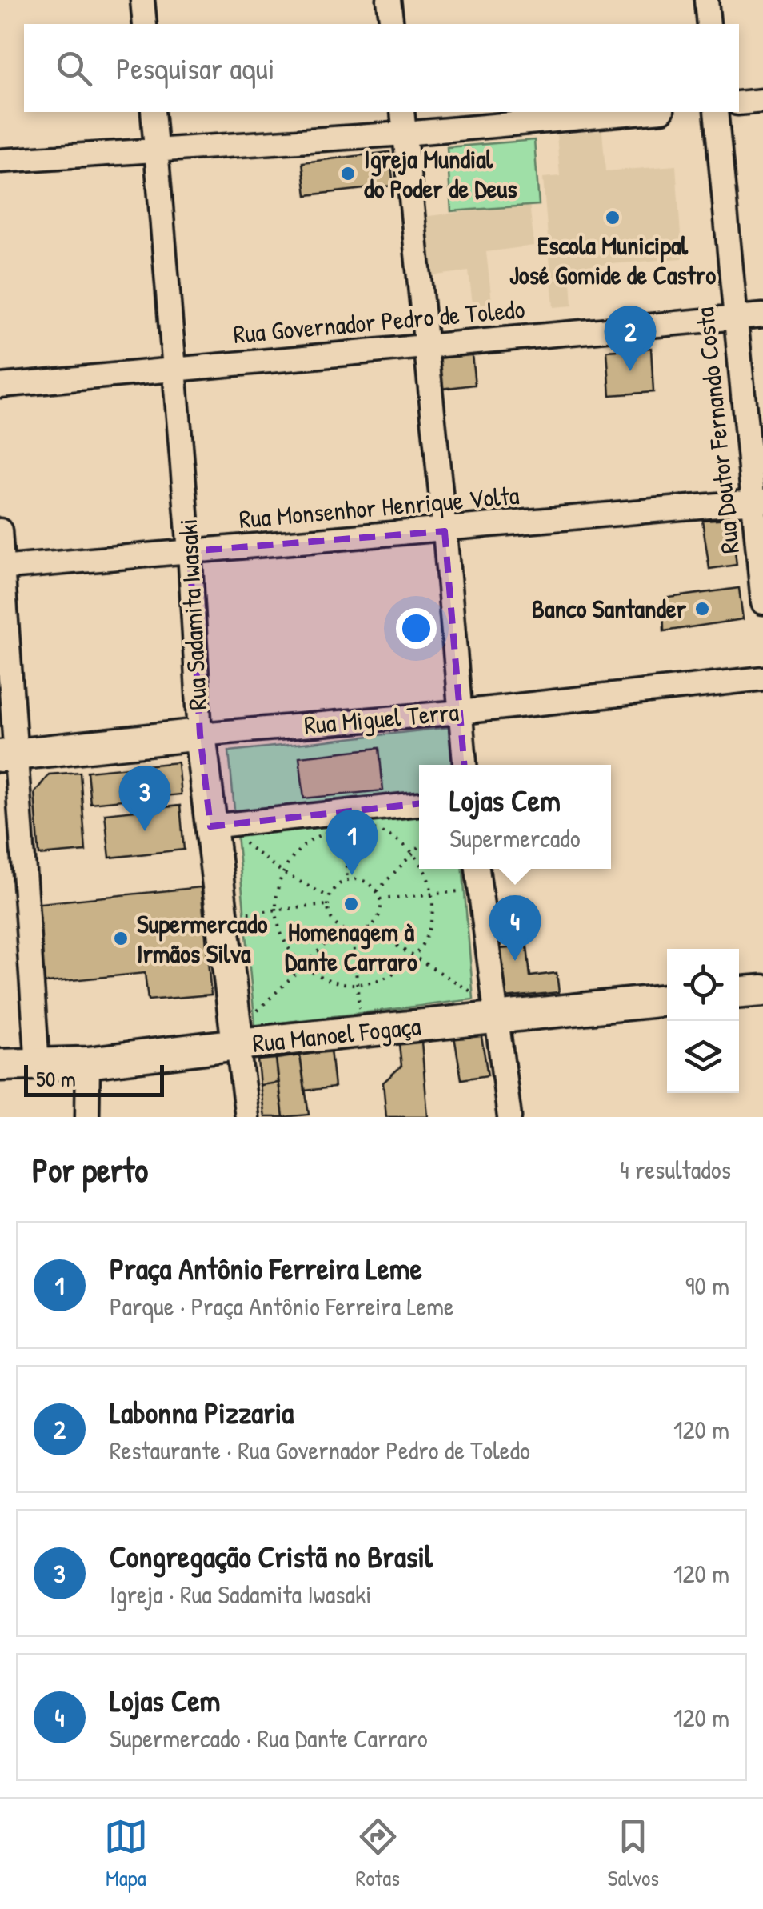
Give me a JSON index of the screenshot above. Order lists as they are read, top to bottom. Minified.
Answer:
{"streets":{"main road":["Rua Sadamita Iwasaki","Rua Miguel Terra","Rua Manoel Fogaça"],"street":["Rua Governador Pedro de Toledo","Rua Doutor Fernando Costa","Rua Monsenhor Henrique Volta"]},"crossings":[["Rua Governador Pedro de Toledo","Rua Doutor Fernando Costa"],["Rua Governador Pedro de Toledo","Rua Sadamita Iwasaki"],["Rua Doutor Fernando Costa","Rua Monsenhor Henrique Volta"],["Rua Monsenhor Henrique Volta","Rua Sadamita Iwasaki"],["Rua Sadamita Iwasaki","Rua Miguel Terra"],["Rua Sadamita Iwasaki","Rua Manoel Fogaça"]],"places":["Igreja Mundial do Poder de Deus","Escola Municipal José Gomide de Castro","Banco Santander","Homenagem à Dante Carraro","Supermercado Irmãos Silva"],"scale_bar":"50 m","page":{"search":"Pesquisar aqui","pins":["2","3","1","4"],"popup":["Lojas Cem","Supermercado"],"scale":"50 m","heading":["Por perto","4 resultados"],"list":[{"mark":"1","name":"Praça Antônio Ferreira Leme","note":"Parque · Praça Antônio Ferreira Leme","value":"90 m"},{"mark":"2","name":"Labonna Pizzaria","note":"Restaurante · Rua Governador Pedro de Toledo","value":"120 m"},{"mark":"3","name":"Congregação Cristã no Brasil","note":"Igreja · Rua Sadamita Iwasaki","value":"120 m"},{"mark":"4","name":"Lojas Cem","note":"Supermercado · Rua Dante Carraro","value":"120 m"}],"nav":["Mapa","Rotas","Salvos"]}}
